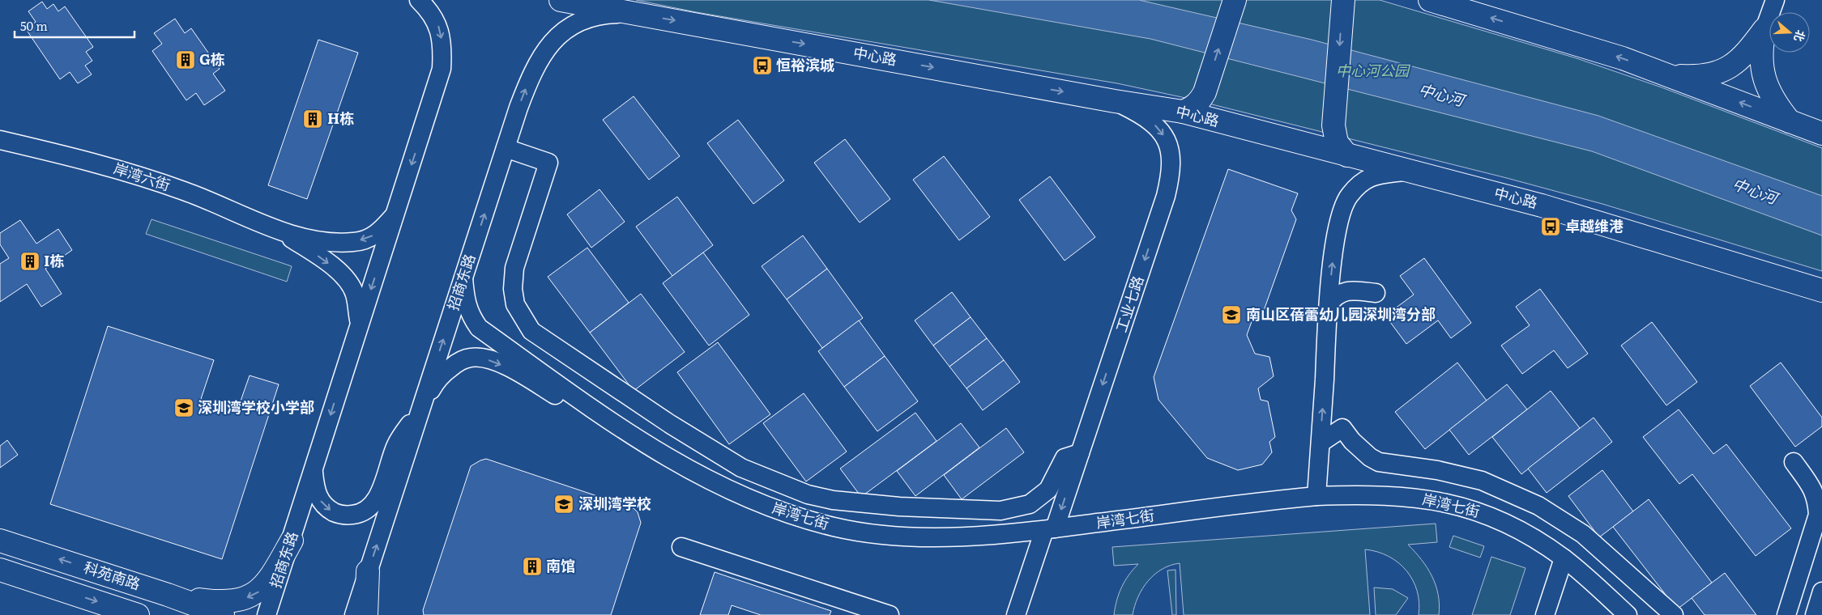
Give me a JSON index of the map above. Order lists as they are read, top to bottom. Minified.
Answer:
{"streets":{"main road":["中心路","科苑南路"],"street":["岸湾六街","招商东路","工业七路","岸湾七街"]},"crossings":[["中心路","招商东路"],["中心路","工业七路"],["工业七路","岸湾七街"]],"one_way":["中心路","工业七路"],"water":["中心河"],"parks":["中心河公园"],"places":{"building":["G栋","H栋","I栋","南馆"],"bus stop":["恒裕滨城","卓越维港"],"school or university":["南山区蓓蕾幼儿园深圳湾分部","深圳湾学校小学部","深圳湾学校"]},"scale_bar":"50 m","north":"right"}
